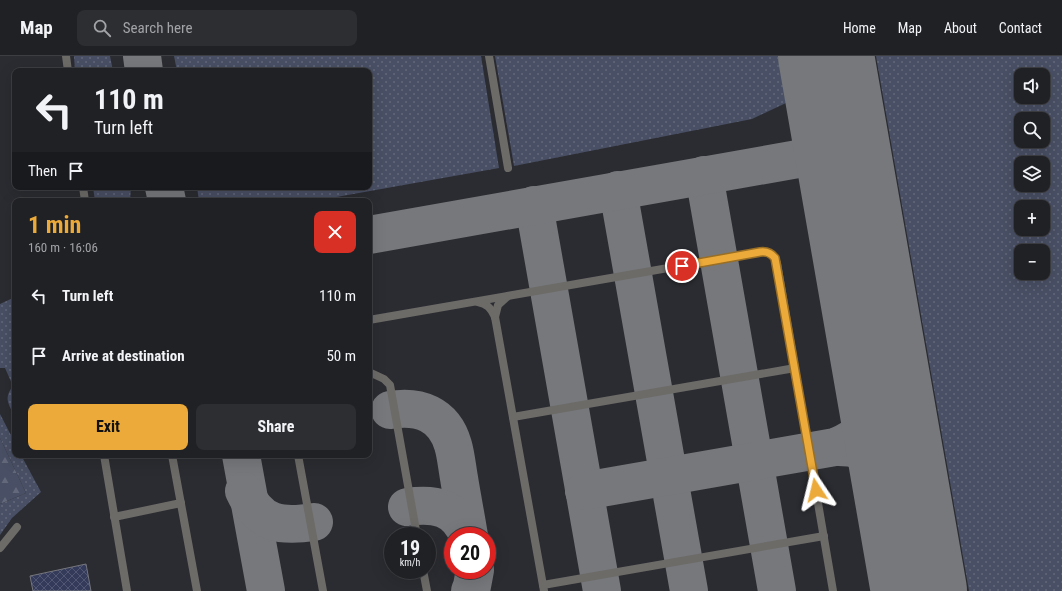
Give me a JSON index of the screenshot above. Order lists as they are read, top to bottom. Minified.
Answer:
{"page":{"header":"Map","search":"Search here","nav":["Home","Map","About","Contact"],"map_buttons":["+","−"],"turn":["110 m","Turn left"],"then":"Then","heading":["1 min","160 m · 16:06"],"list":[{"name":"Turn left","value":"110 m"},{"name":"Arrive at destination","value":"50 m"}],"buttons":["Exit","Share"],"speed":"19 km/h","limit":"20"}}
